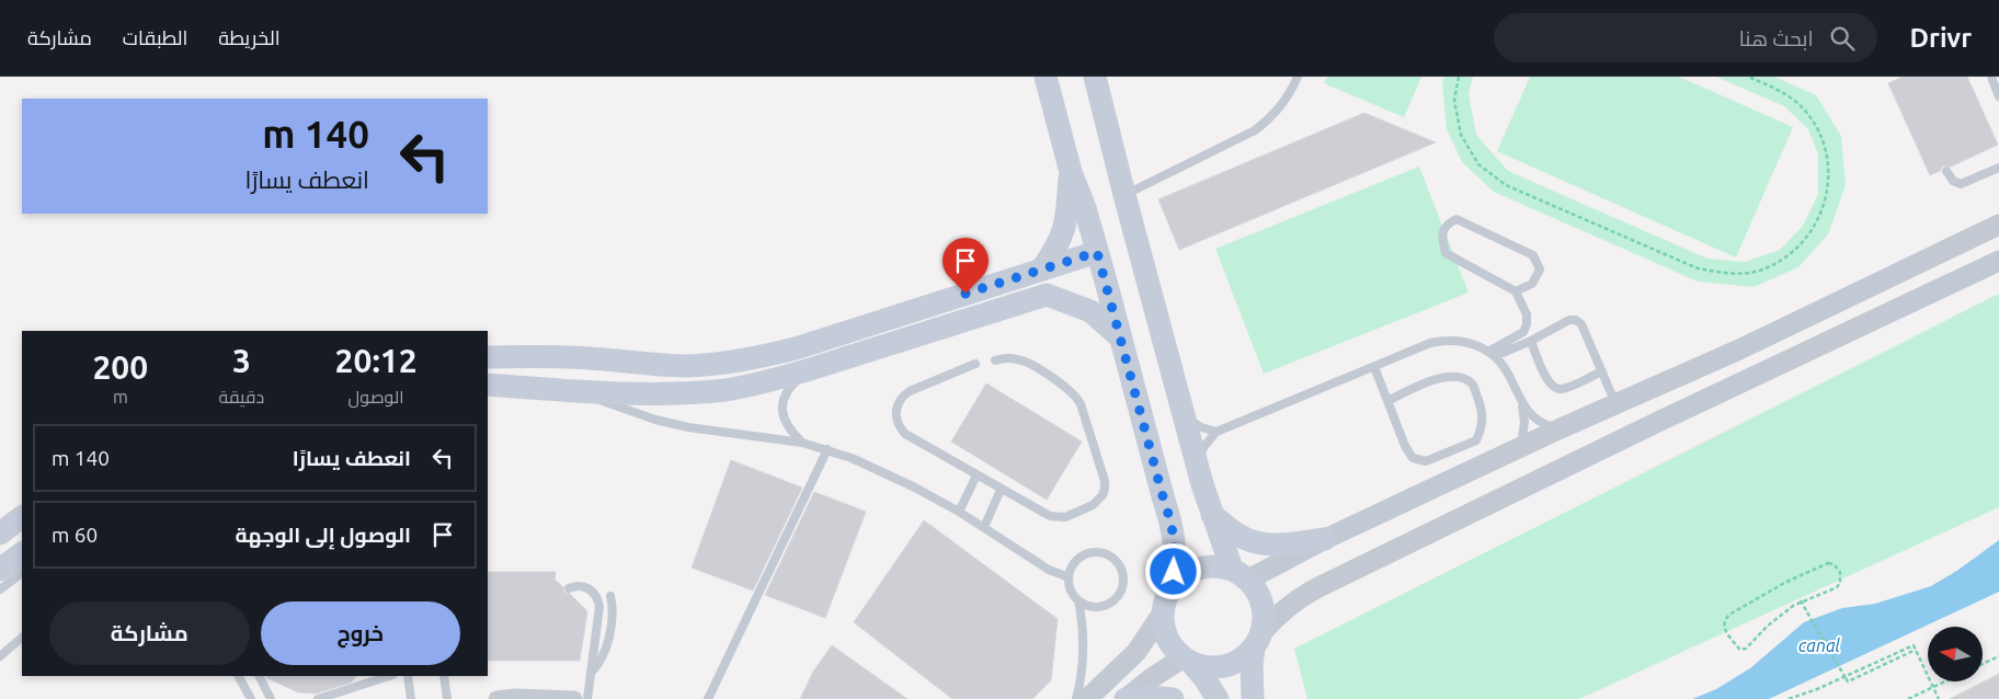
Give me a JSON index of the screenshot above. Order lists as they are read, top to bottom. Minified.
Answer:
{"water":["canal"],"north":"left","page":{"header":"Drivr","search":"ابحث هنا","nav":["الخريطة","الطبقات","مشاركة"],"turn":["140 m","انعطف يسارًا"],"eta":["20:12","الوصول","3","دقيقة","200","m"],"list":[{"name":"انعطف يسارًا","value":"140 m"},{"name":"الوصول إلى الوجهة","value":"60 m"}],"buttons":["خروج","مشاركة"]}}
